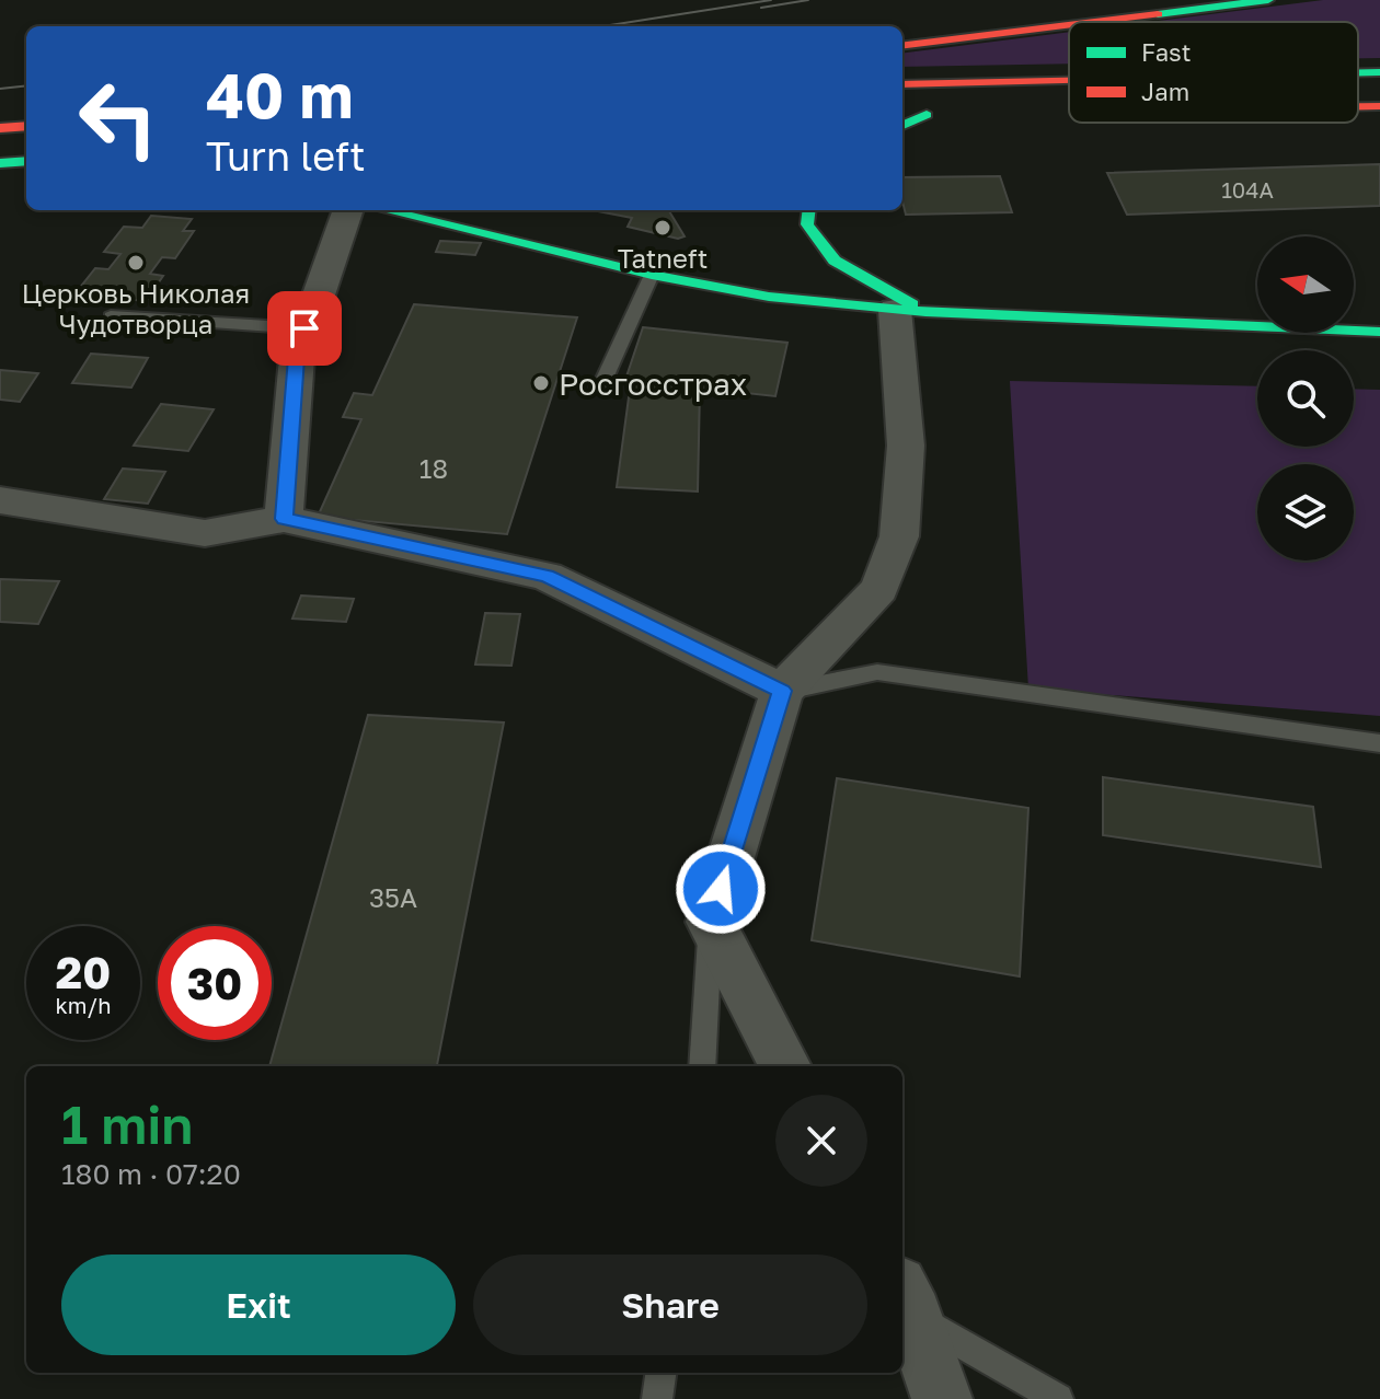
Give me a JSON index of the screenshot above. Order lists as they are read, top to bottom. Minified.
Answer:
{"places":["Tatneft","Церковь Николая Чудотворца","Росгосстрах"],"house_numbers":["104А","18","35А"],"legend":["Fast","Jam"],"north":"left","page":{"turn":["40 m","Turn left"],"speed":"20 km/h","limit":"30","heading":["1 min","180 m · 07:20"],"buttons":["Exit","Share"]}}
